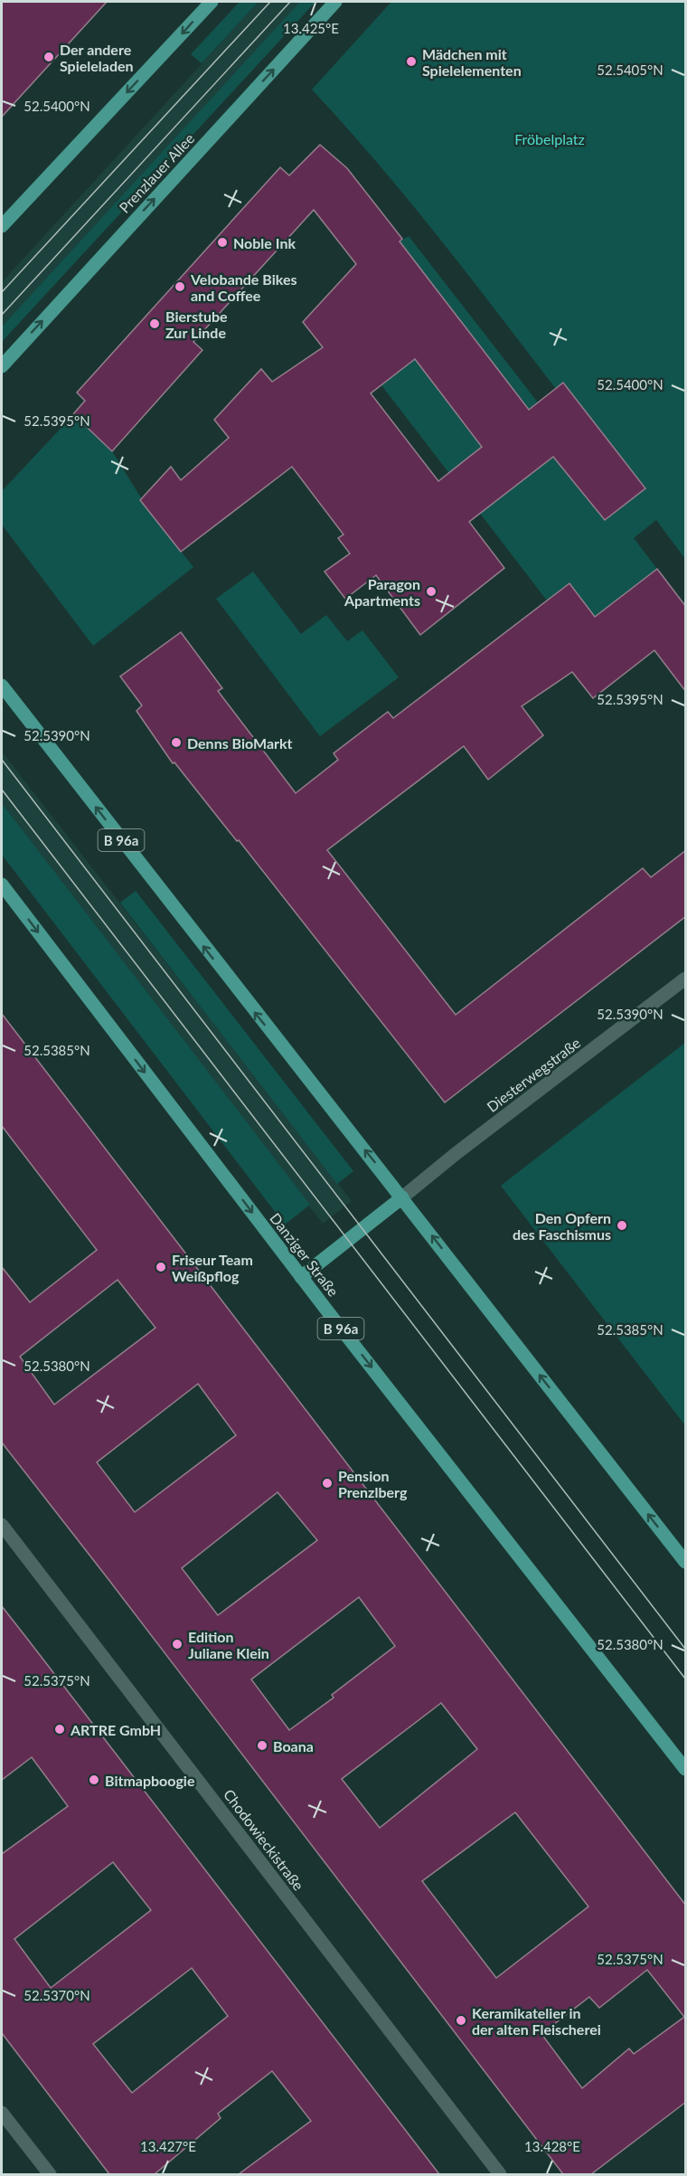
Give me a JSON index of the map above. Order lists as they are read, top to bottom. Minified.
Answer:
{"streets":{"main road":["Prenzlauer Allee","B 96a","Danziger Straße"],"street":["Diesterwegstraße","Chodowieckistraße"]},"crossings":[["B 96a","Diesterwegstraße"]],"one_way":["Danziger Straße"],"parks":["Fröbelplatz"],"places":["Der andere Spieleladen","Mädchen mit Spielelementen","Noble Ink","Velobande Bikes and Coffee","Bierstube Zur Linde","Paragon Apartments","Denns BioMarkt","Den Opfern des Faschismus","Friseur Team Weißpflog","Pension Prenzlberg","Edition Juliane Klein","ARTRE GmbH","Boana","Bitmapboogie","Keramikatelier in der alten Fleischerei"],"coordinates":["13.425°E","52.5405°N","52.5400°N","52.5395°N","52.5390°N","52.5385°N","52.5380°N","52.5375°N","52.5370°N","13.427°E","13.428°E"]}
